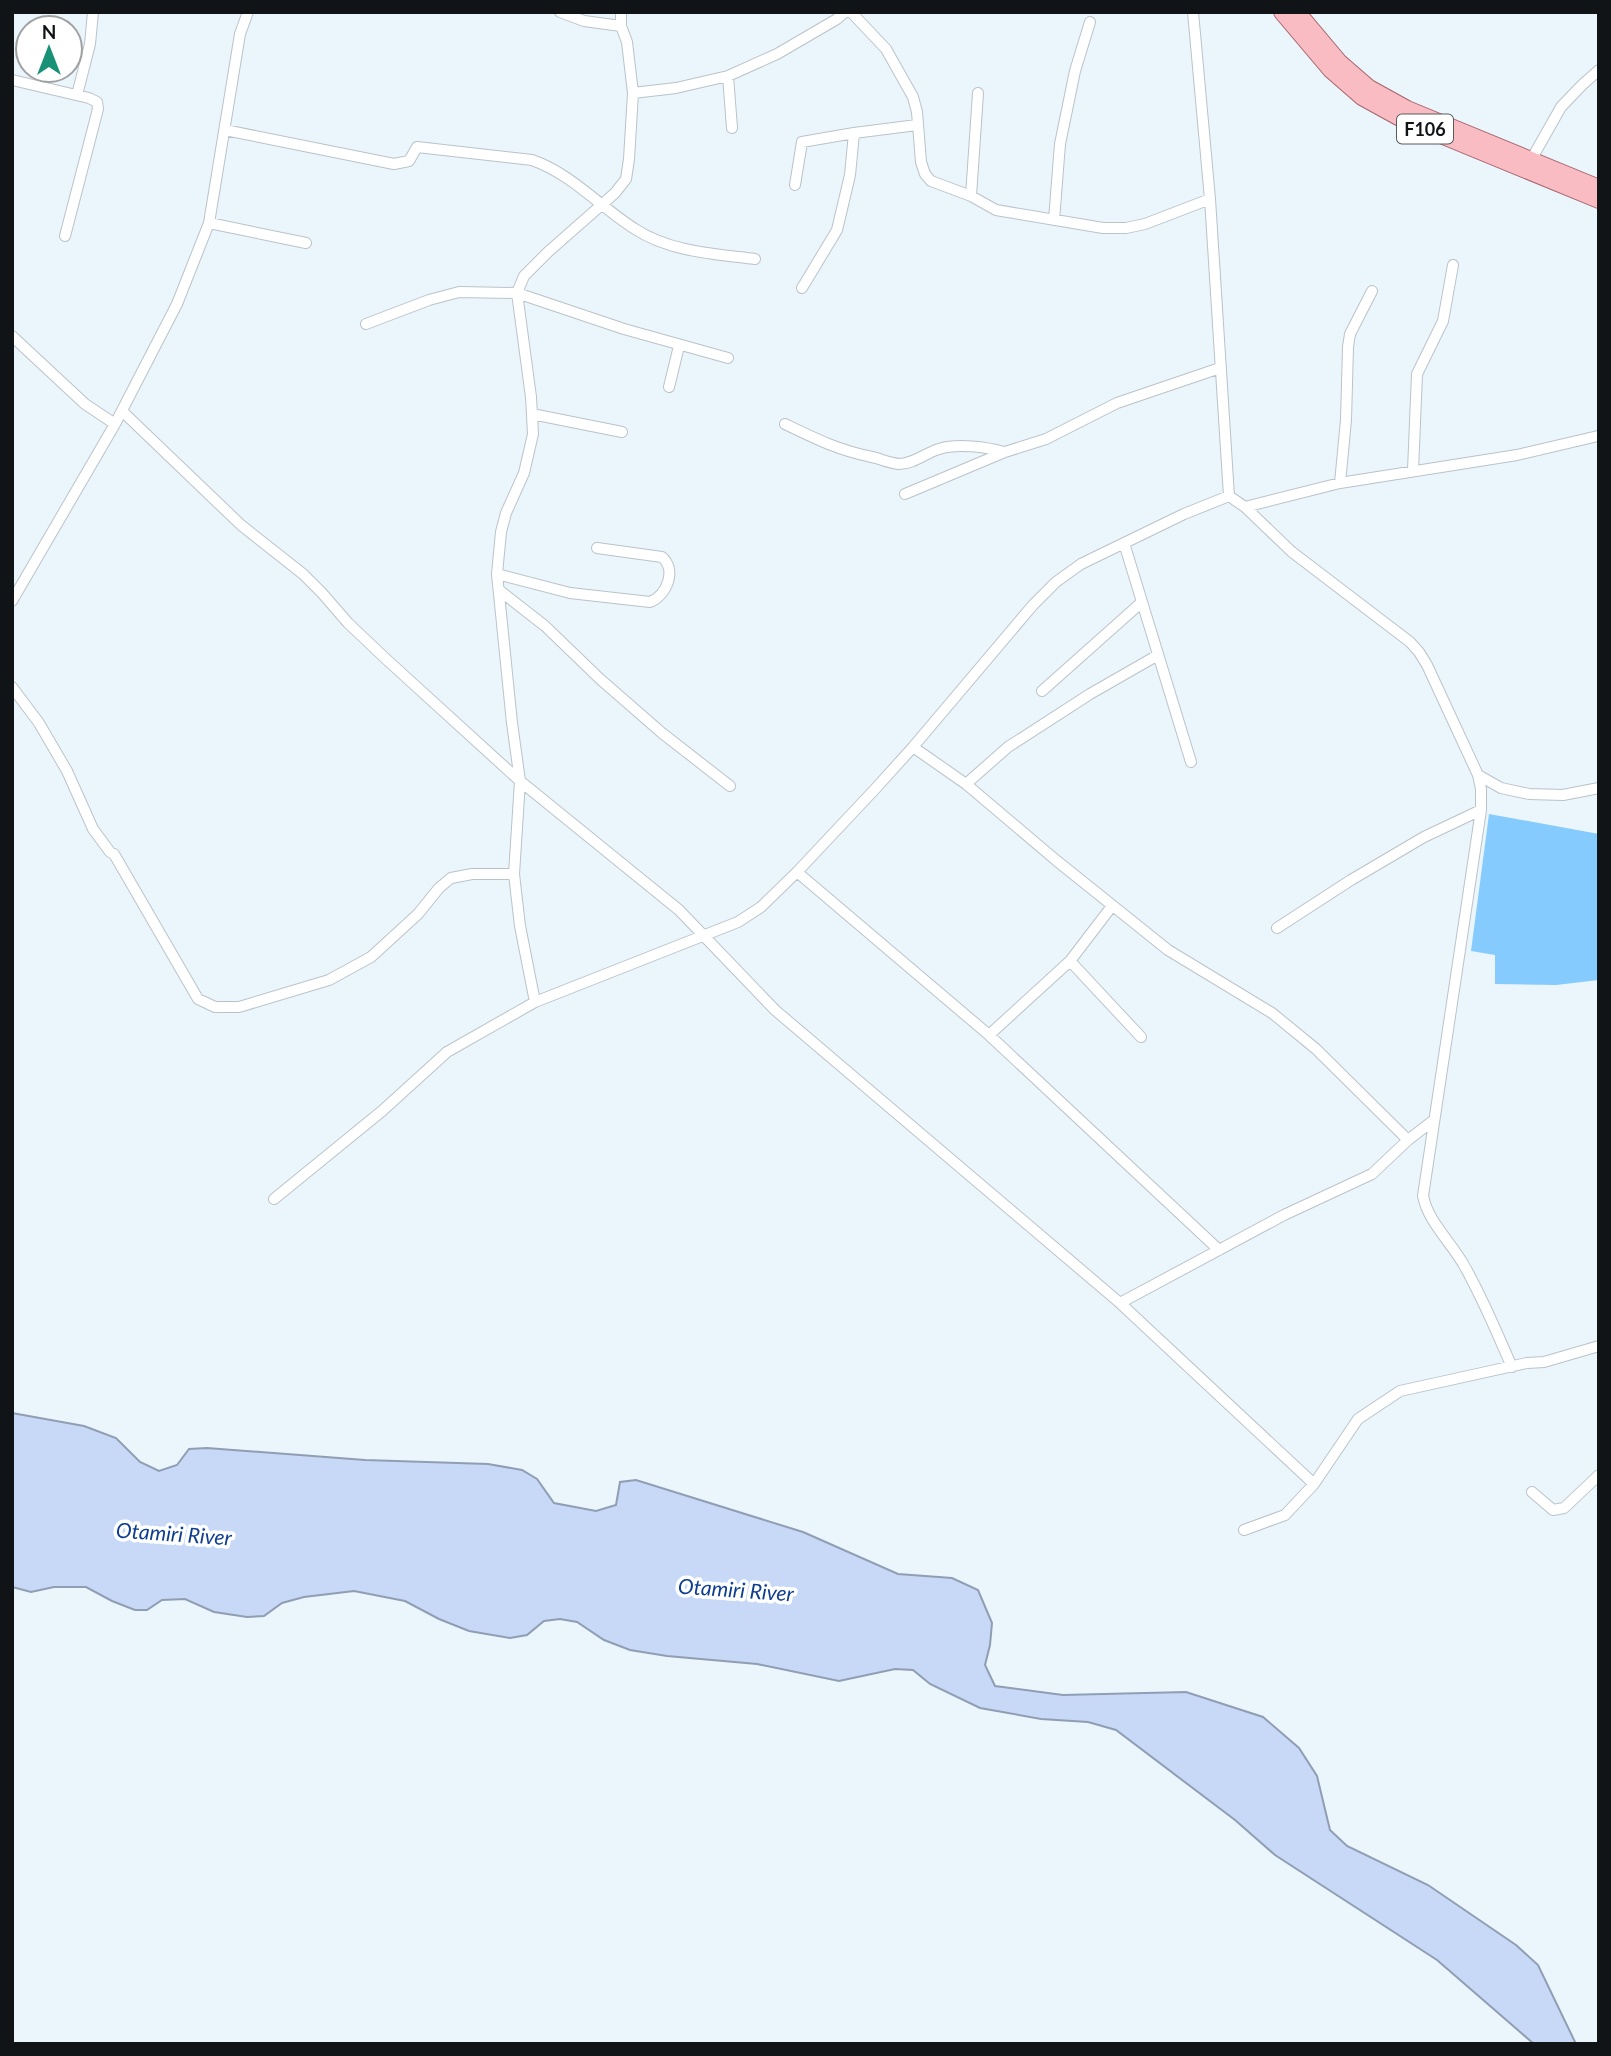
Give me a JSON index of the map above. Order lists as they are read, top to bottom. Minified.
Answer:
{"streets":{"main road":["F106"]},"water":["Otamiri River"],"north":"top"}
